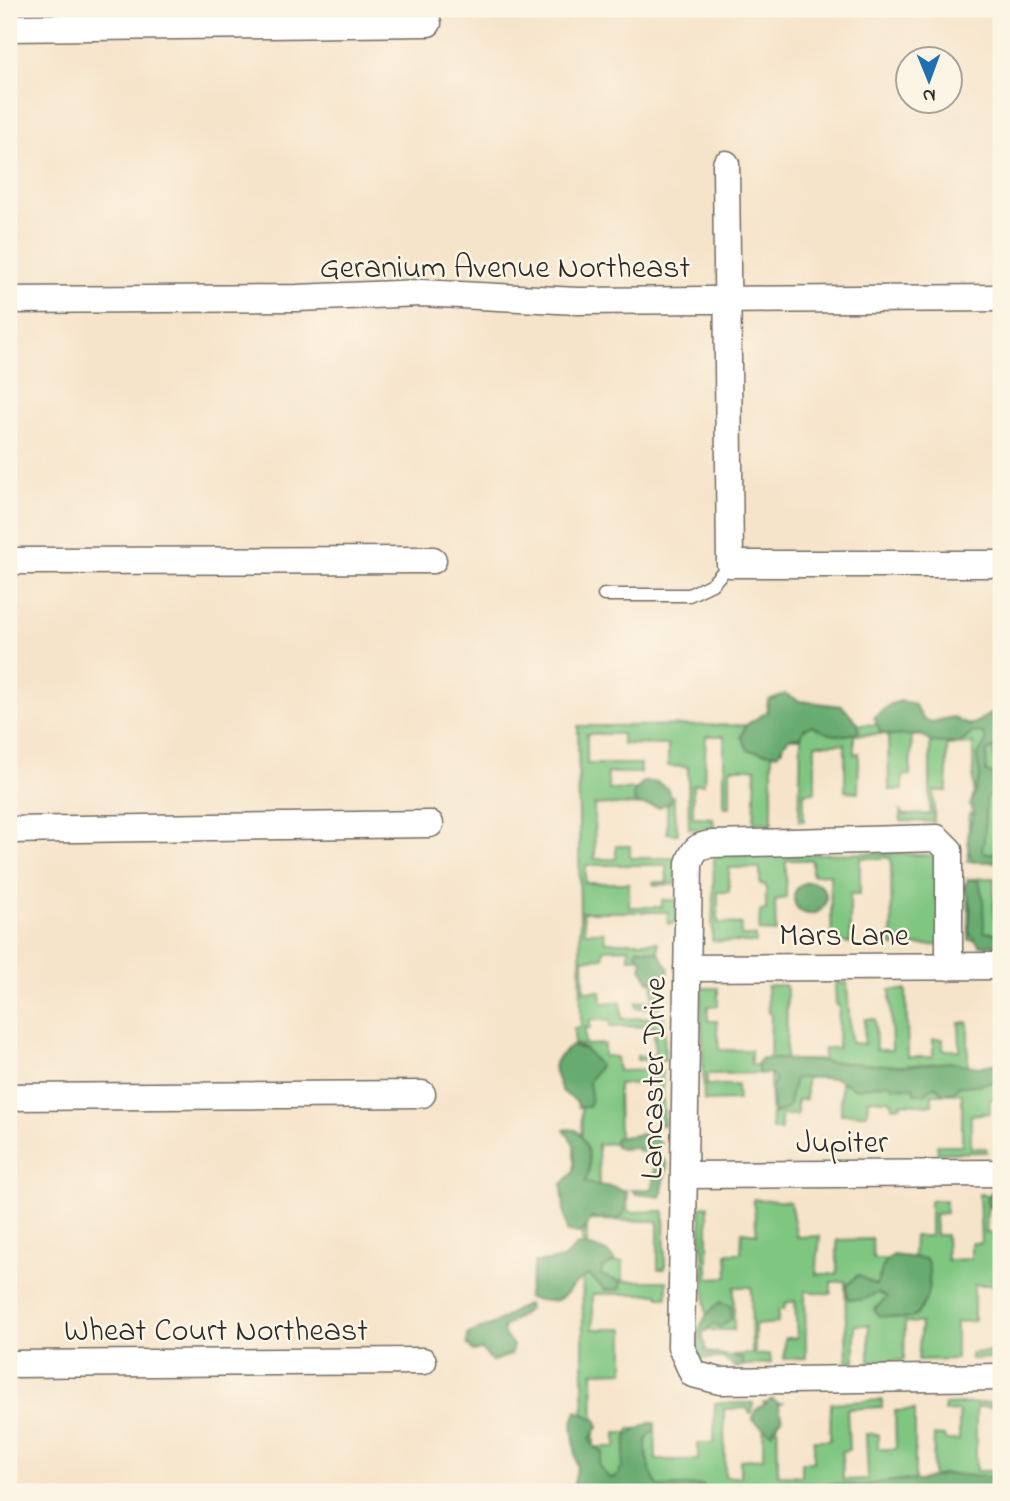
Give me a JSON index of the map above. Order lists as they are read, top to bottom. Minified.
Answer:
{"streets":{"street":["Geranium Avenue Northeast","Mars Lane","Lancaster Drive","Jupiter","Wheat Court Northeast"]},"crossings":[["Mars Lane","Lancaster Drive"],["Lancaster Drive","Jupiter"]],"north":"bottom"}
